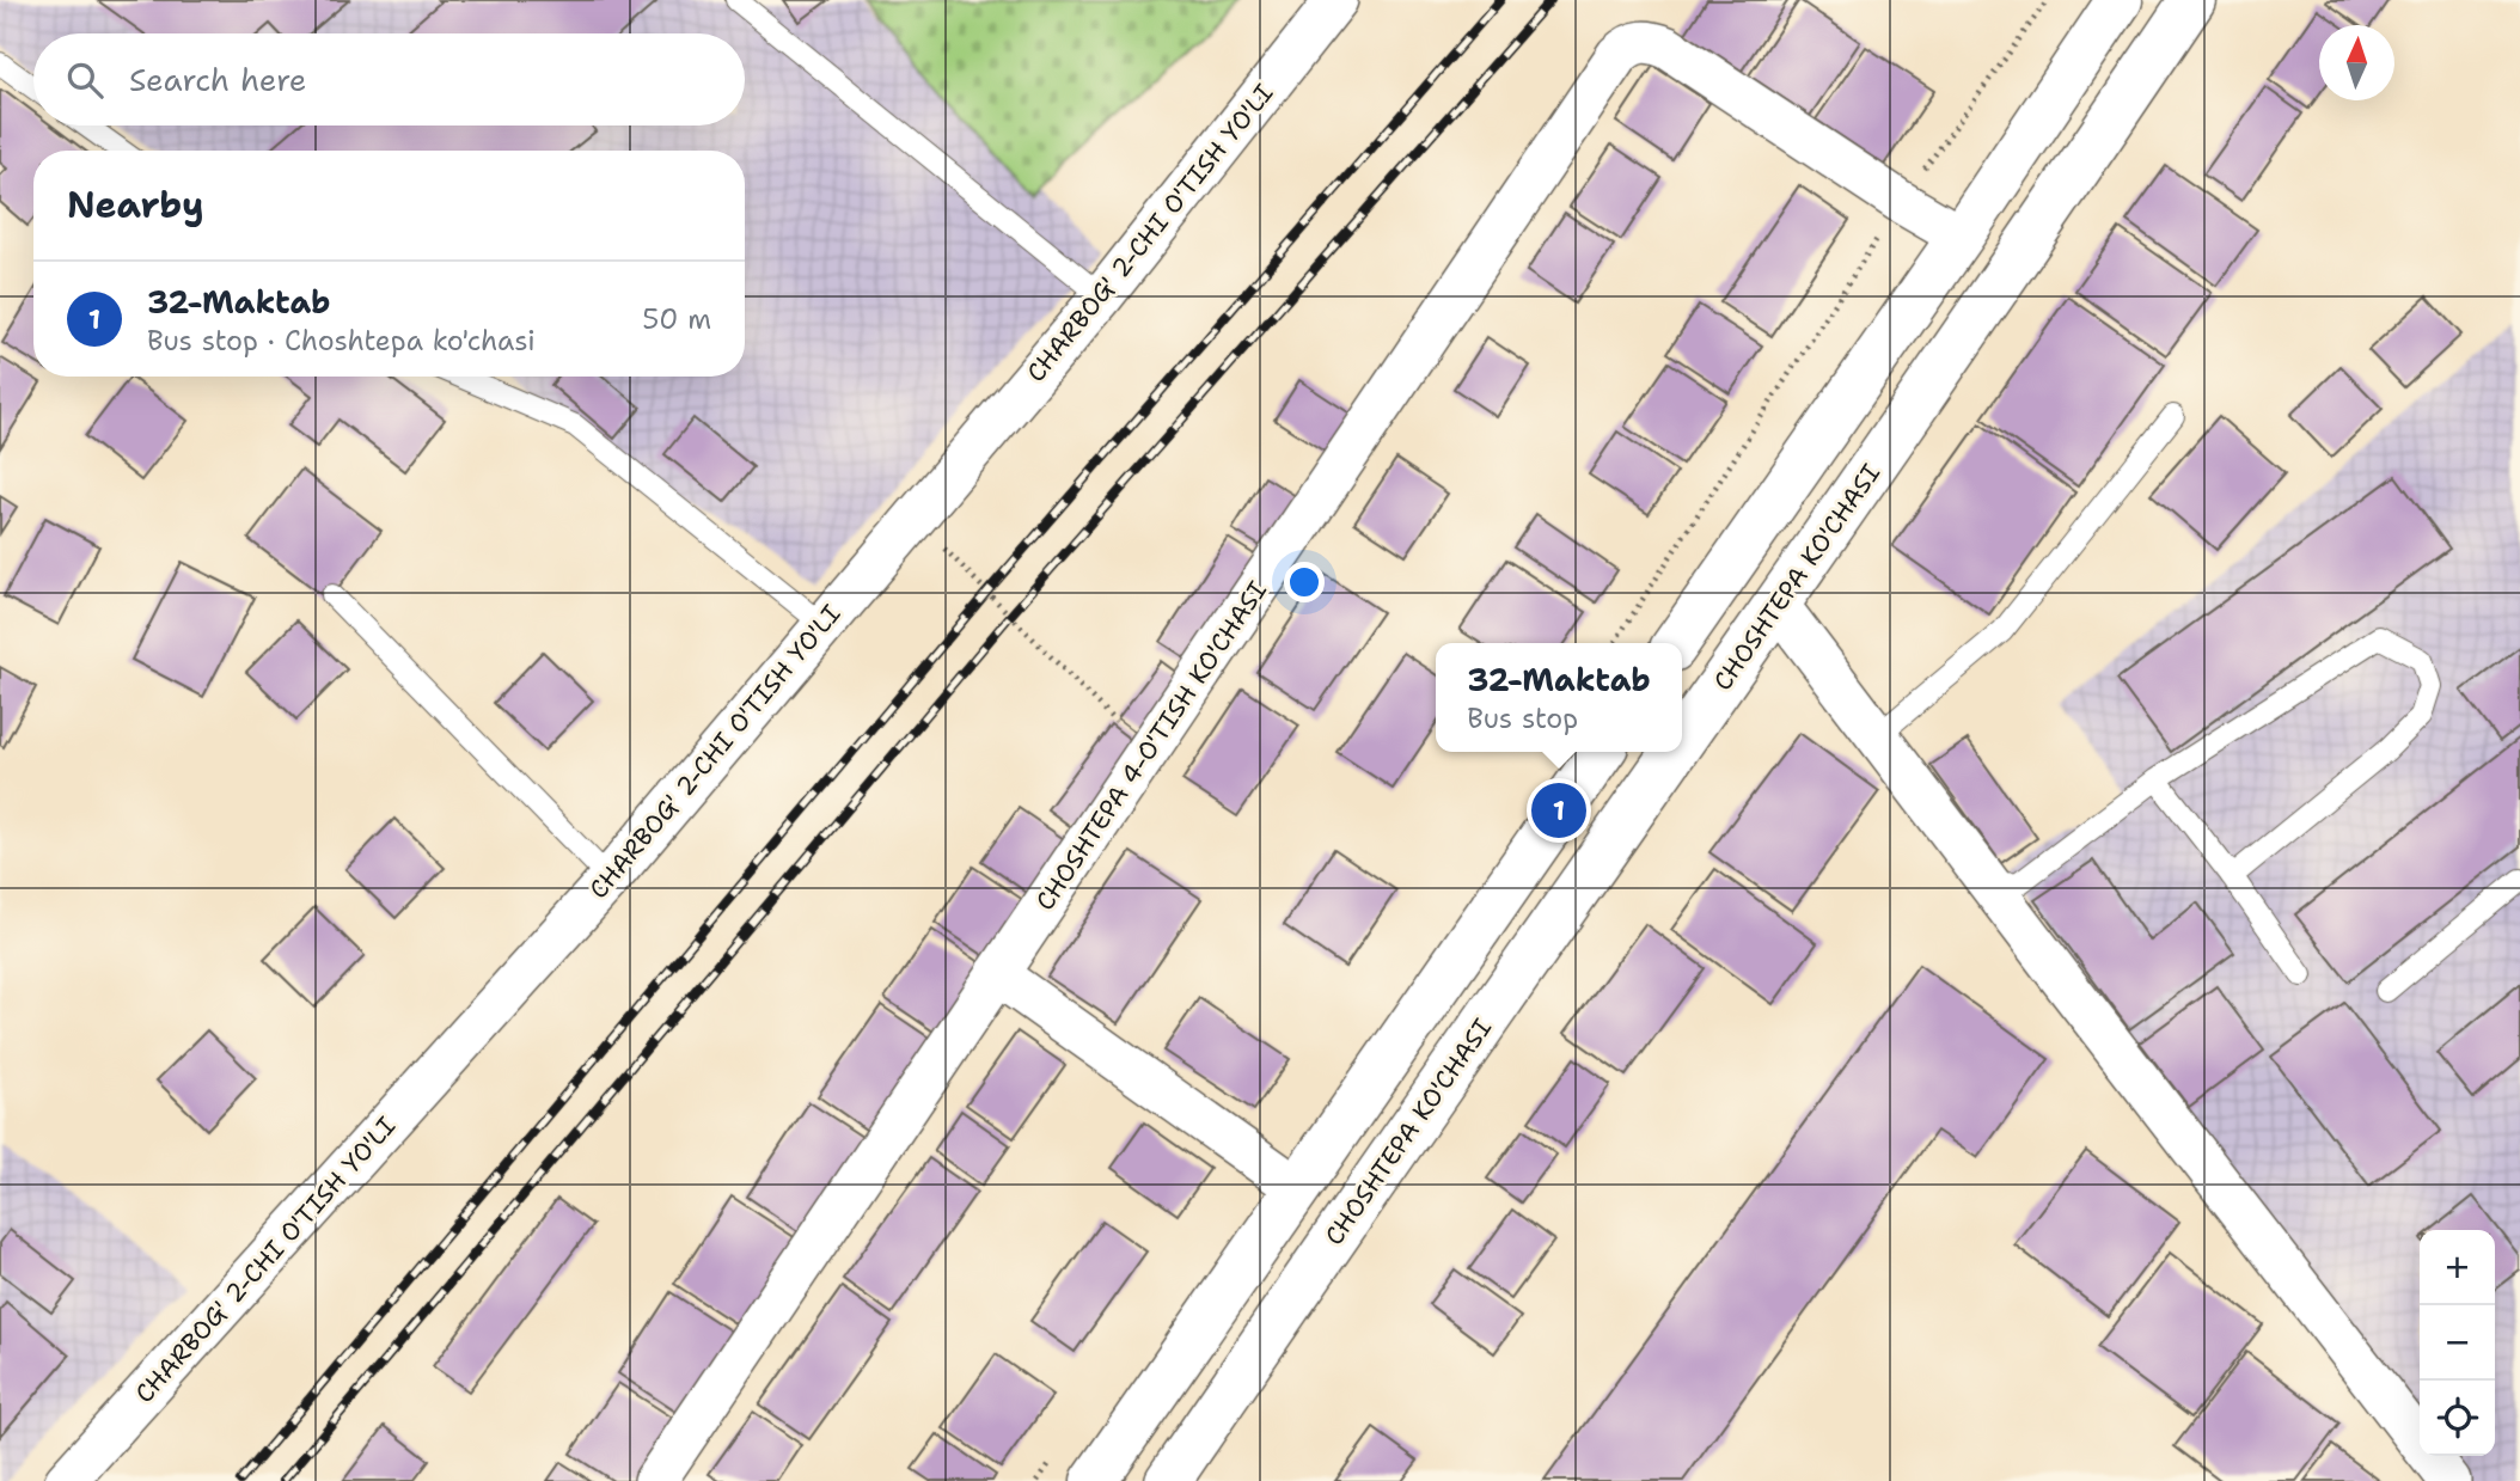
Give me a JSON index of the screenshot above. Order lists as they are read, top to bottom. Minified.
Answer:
{"streets":{"main road":["CHOSHTEPA KO'CHASI"],"street":["CHARBOG' 2-CHI O'TISH YO'LI","CHOSHTEPA 4-O'TISH KO'CHASI"]},"north":"top","page":{"search":"Search here","heading":"Nearby","list":[{"mark":"1","name":"32-Maktab","note":"Bus stop · Choshtepa ko'chasi","value":"50 m"}],"popup":["32-Maktab","Bus stop"],"pins":"1","map_buttons":["+","−"]}}
